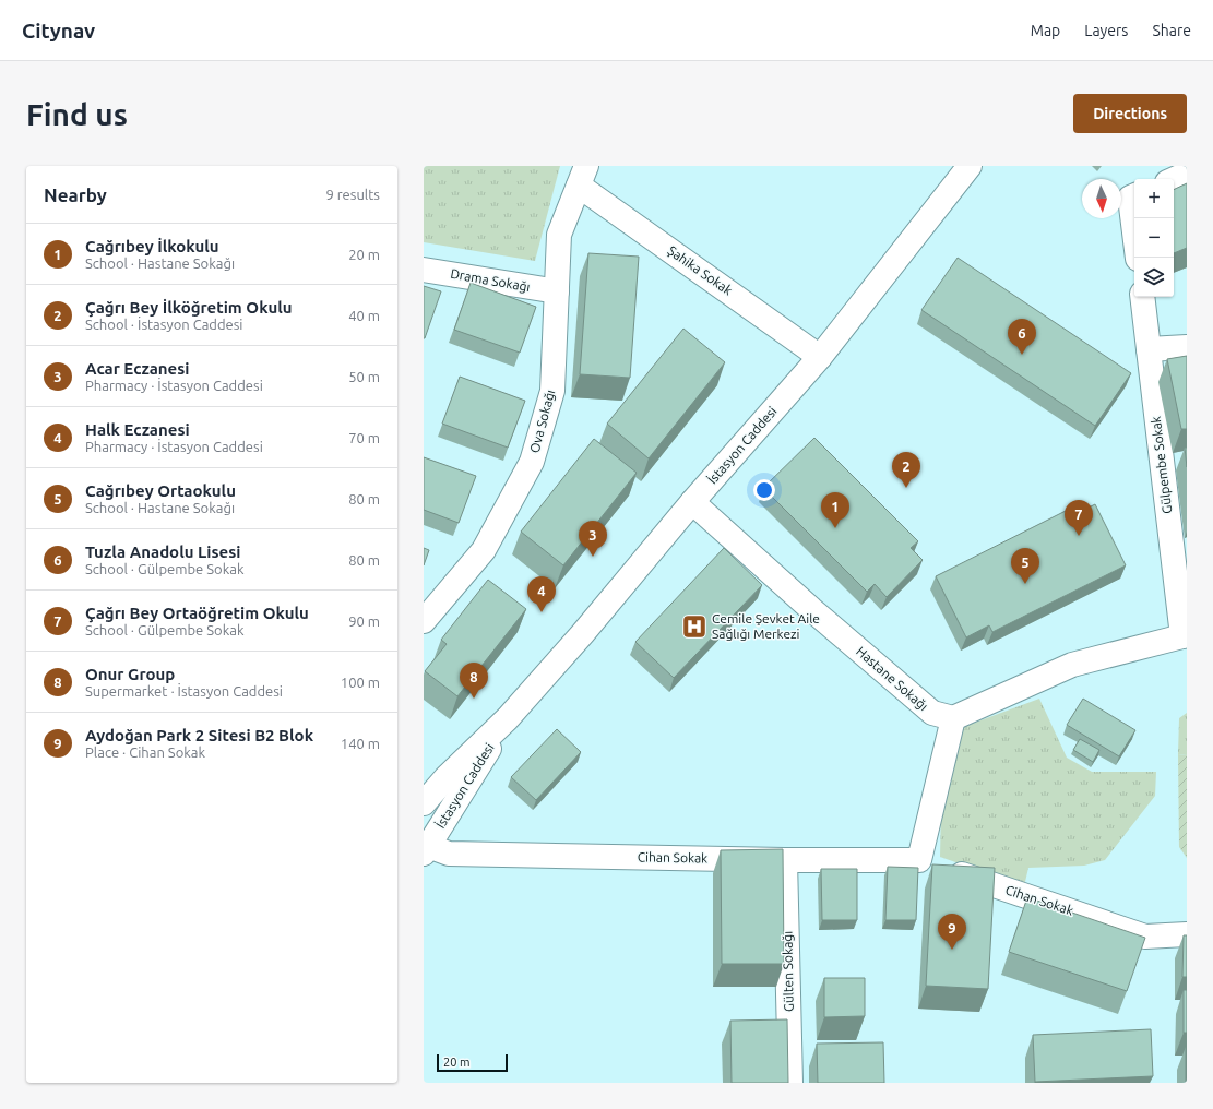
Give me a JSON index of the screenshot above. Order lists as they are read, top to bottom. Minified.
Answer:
{"streets":{"street":["Şahika Sokak","Drama Sokağı","Ova Sokağı","İstasyon Caddesi","Gülpembe Sokak","Hastane Sokağı","Cihan Sokak","Gülten Sokağı"]},"crossings":[["Şahika Sokak","Ova Sokağı"],["Şahika Sokak","İstasyon Caddesi"],["Drama Sokağı","Ova Sokağı"],["İstasyon Caddesi","Hastane Sokağı"],["İstasyon Caddesi","Cihan Sokak"],["Cihan Sokak","Gülten Sokağı"]],"places":{"hospital":["Cemile Şevket Aile Sağlığı Merkezi"]},"scale_bar":"20 m","north":"bottom","page":{"header":"Citynav","nav":["Map","Layers","Share"],"buttons":"Directions","title":"Find us","heading":["Nearby","9 results"],"map_buttons":["+","−"],"list":[{"mark":"1","name":"Cağrıbey İlkokulu","note":"School · Hastane Sokağı","value":"20 m"},{"mark":"2","name":"Çağrı Bey İlköğretim Okulu","note":"School · İstasyon Caddesi","value":"40 m"},{"mark":"3","name":"Acar Eczanesi","note":"Pharmacy · İstasyon Caddesi","value":"50 m"},{"mark":"4","name":"Halk Eczanesi","note":"Pharmacy · İstasyon Caddesi","value":"70 m"},{"mark":"5","name":"Cağrıbey Ortaokulu","note":"School · Hastane Sokağı","value":"80 m"},{"mark":"6","name":"Tuzla Anadolu Lisesi","note":"School · Gülpembe Sokak","value":"80 m"},{"mark":"7","name":"Çağrı Bey Ortaöğretim Okulu","note":"School · Gülpembe Sokak","value":"90 m"},{"mark":"8","name":"Onur Group","note":"Supermarket · İstasyon Caddesi","value":"100 m"},{"mark":"9","name":"Aydoğan Park 2 Sitesi B2 Blok","note":"Place · Cihan Sokak","value":"140 m"}],"pins":["6","2","1","7","3","5","4","8","9"],"scale":"20 m"}}
